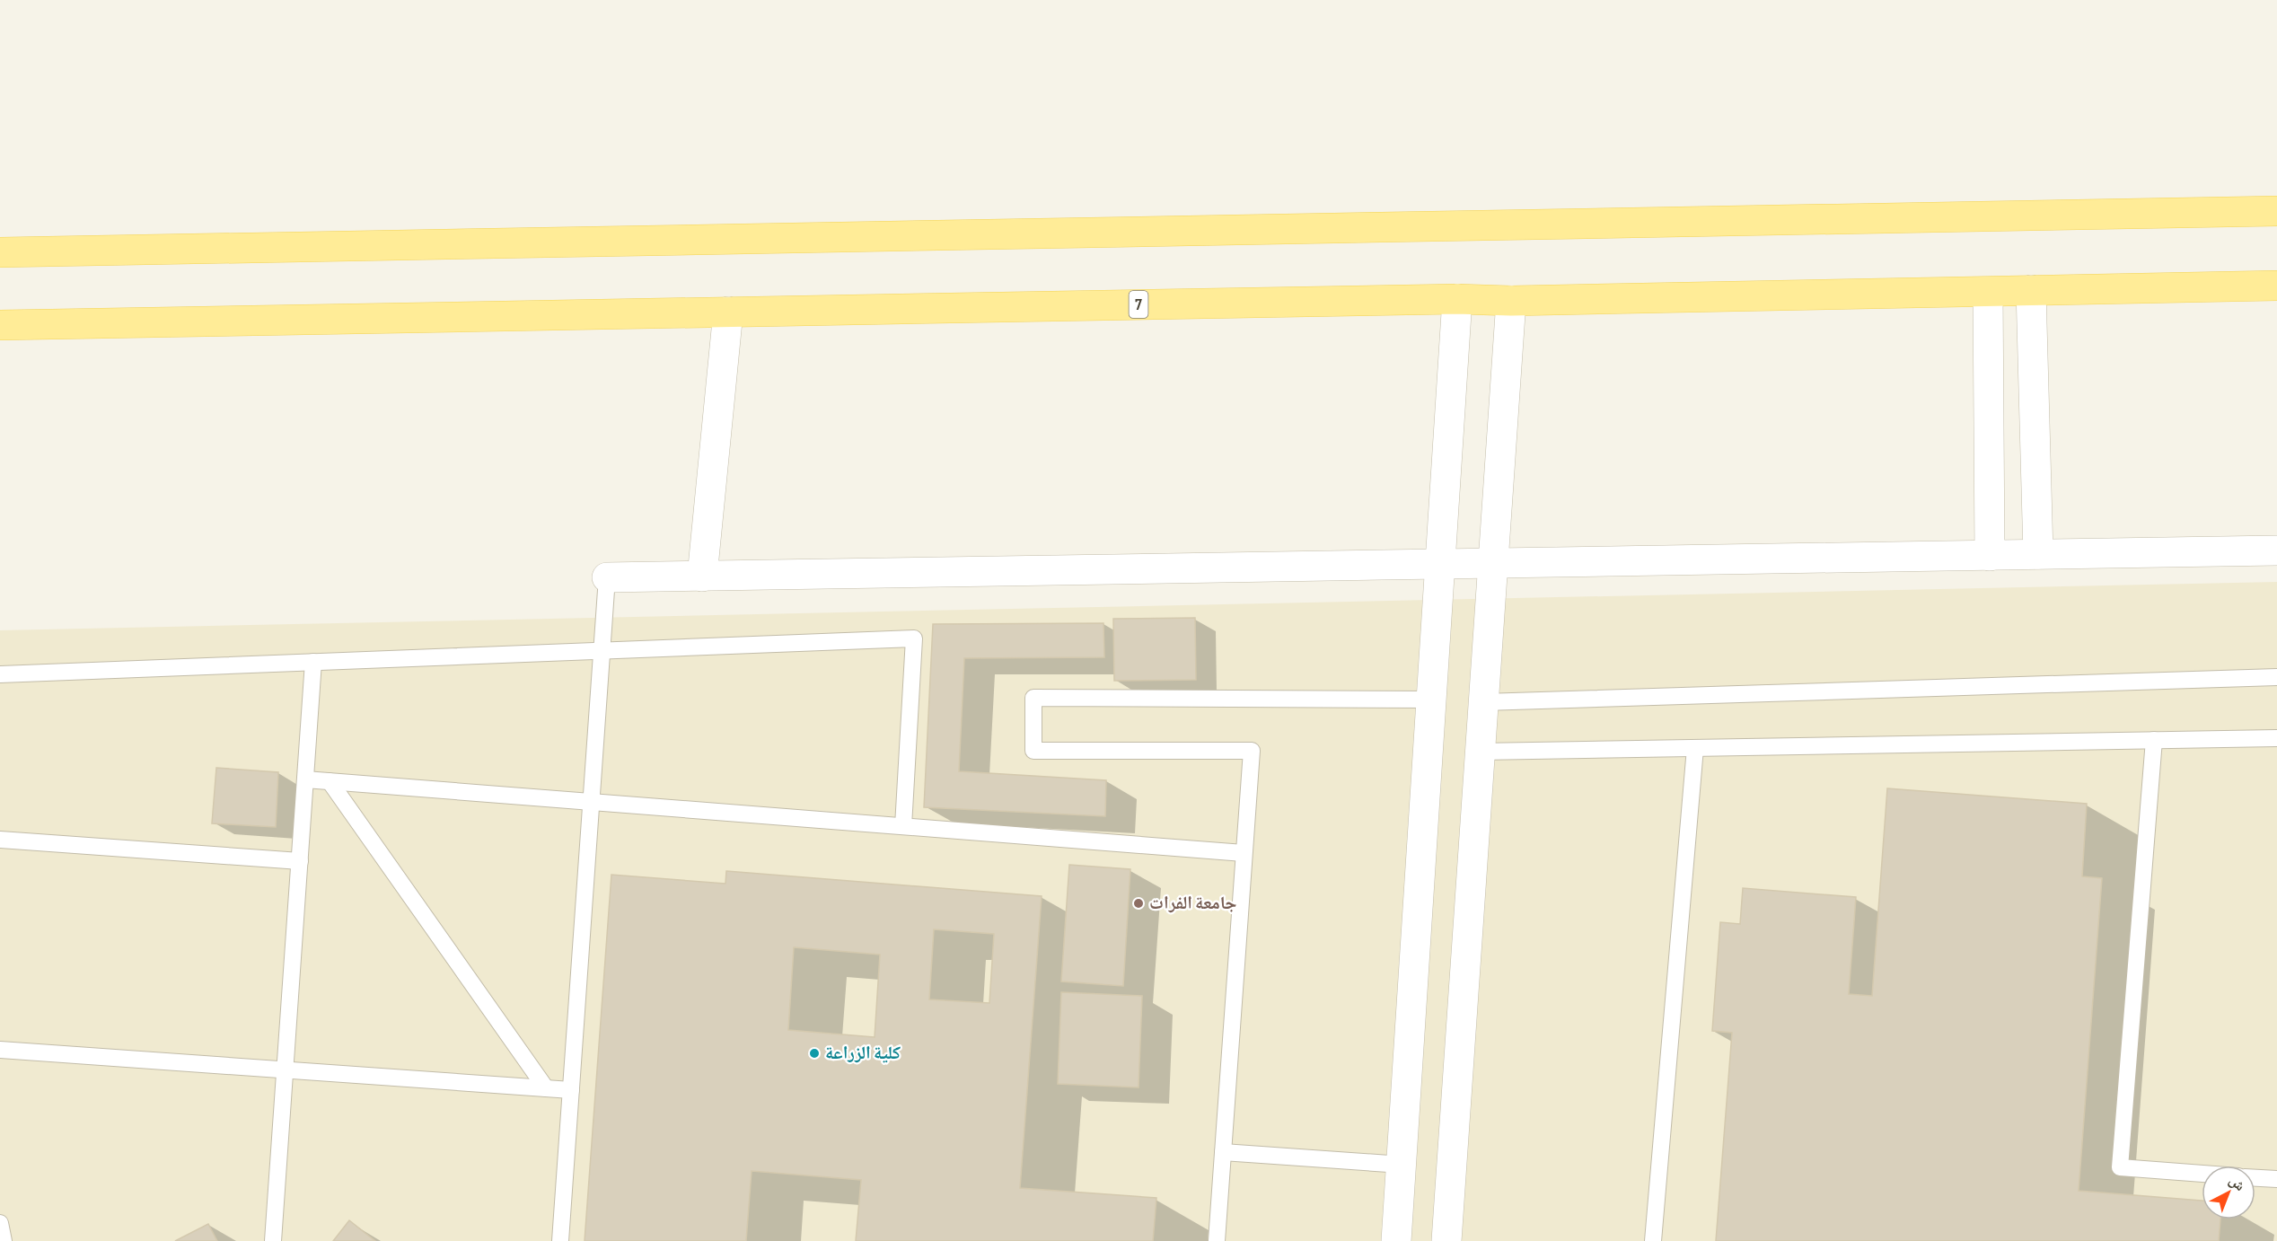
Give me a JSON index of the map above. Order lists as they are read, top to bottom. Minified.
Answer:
{"streets":{"main road":["7"]},"places":["جامعة الفرات","كلية الزراعة"],"north":"top right"}
